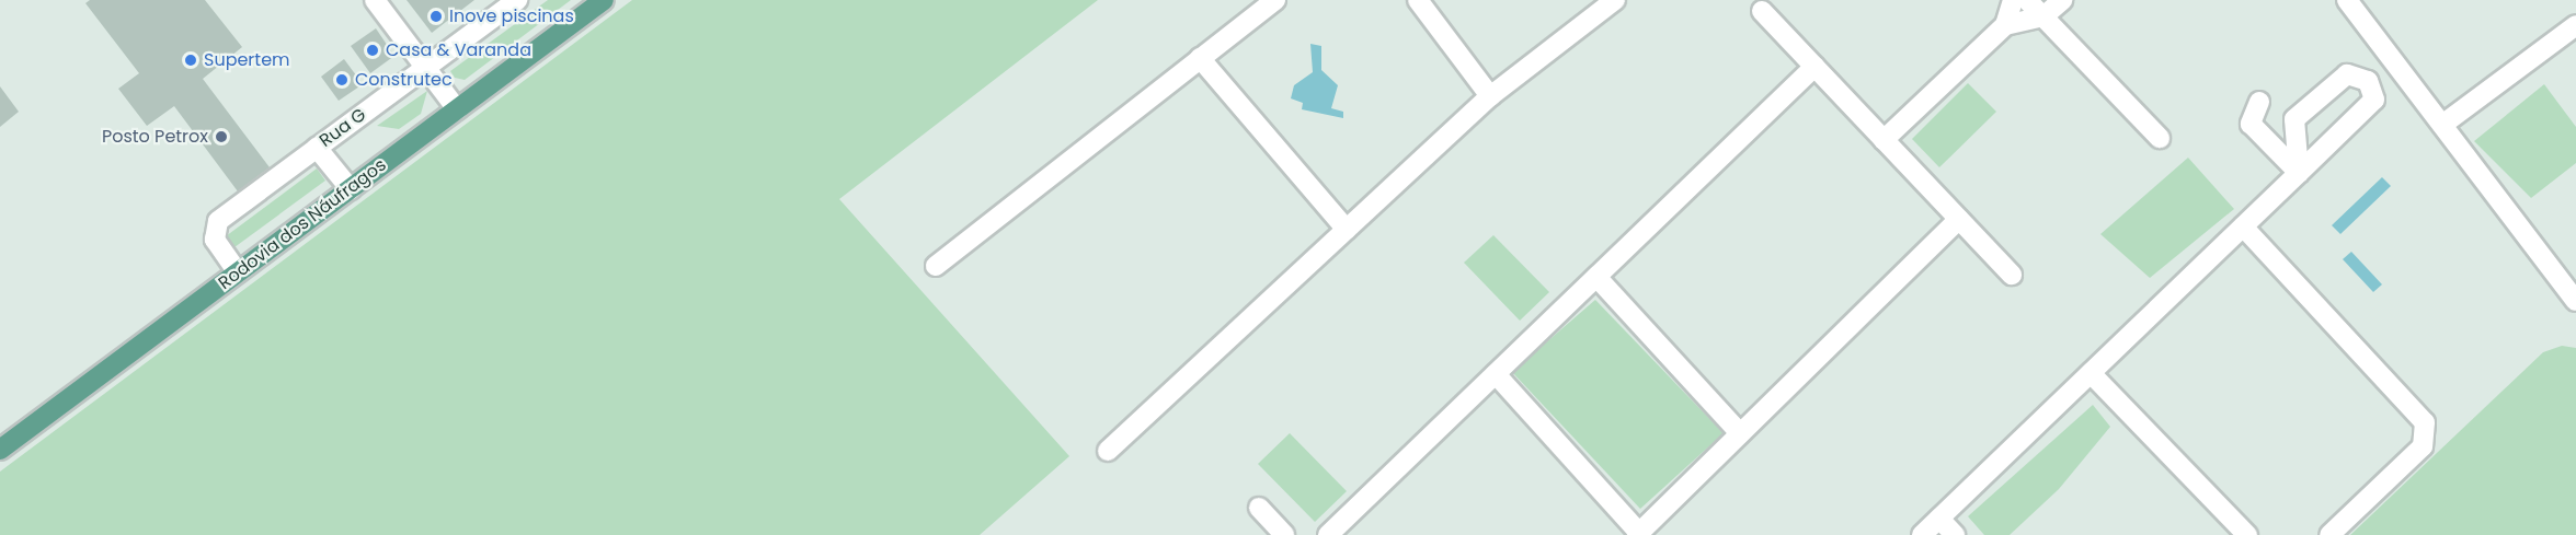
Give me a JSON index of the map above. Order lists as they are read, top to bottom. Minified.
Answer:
{"streets":{"main road":["Rodovia dos Náufragos"],"street":["Rua G"]},"crossings":[["Rua G","Rodovia dos Náufragos"]],"places":["Inove piscinas","Casa & Varanda","Supertem","Construtec","Posto Petrox"]}
